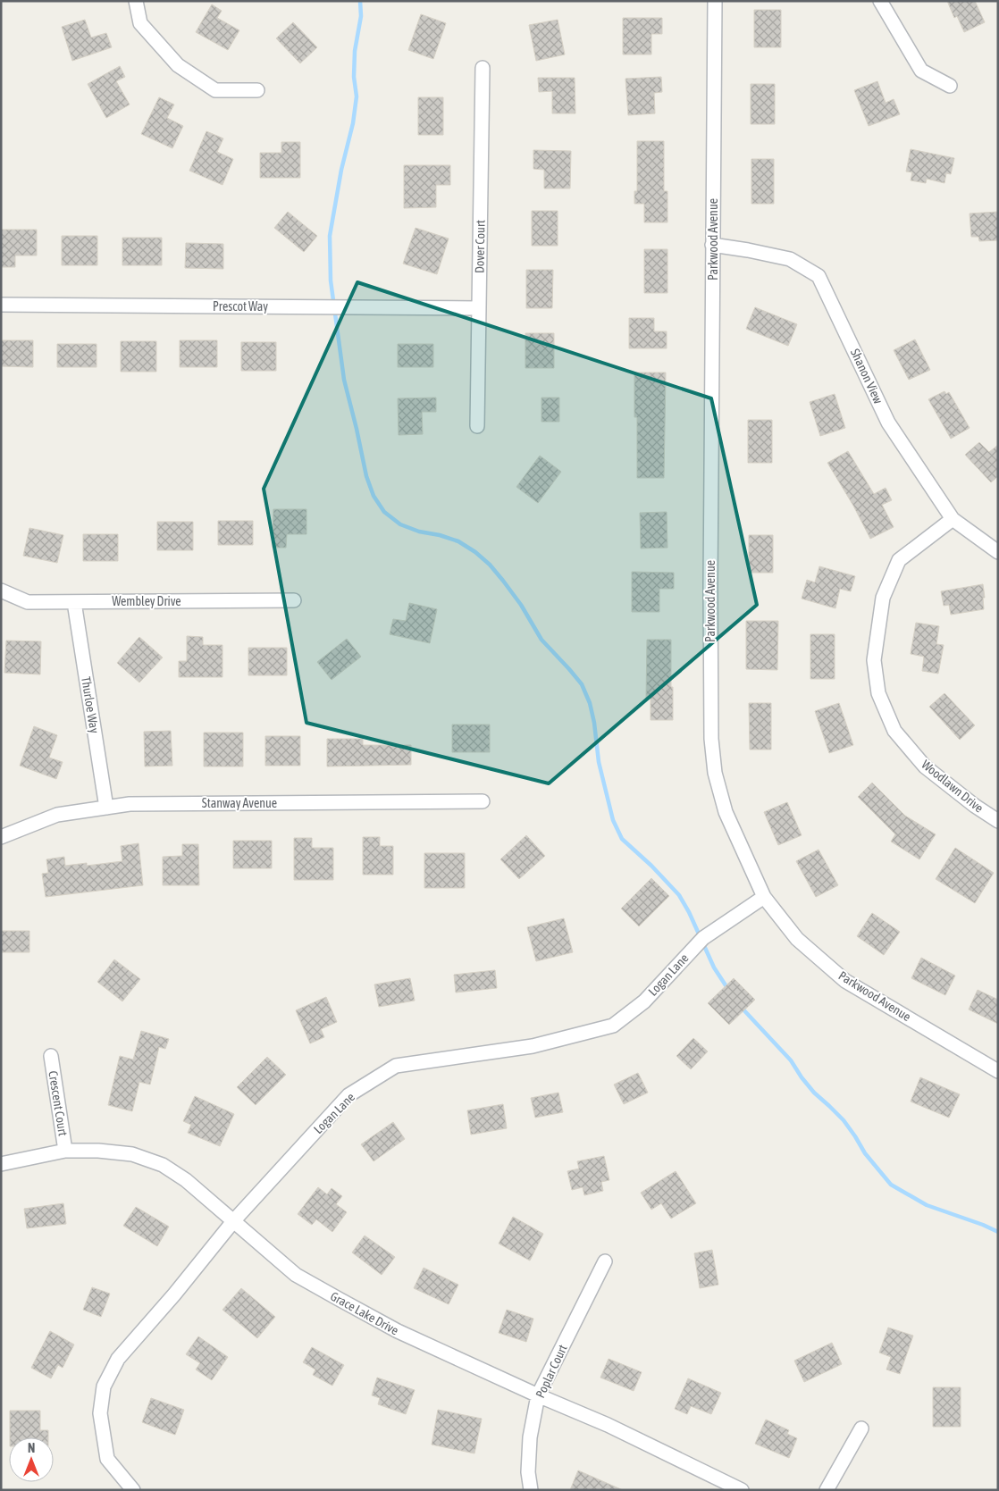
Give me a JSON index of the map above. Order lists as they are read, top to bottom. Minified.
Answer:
{"streets":{"street":["Parkwood Avenue","Dover Court","Prescot Way","Shanon View","Wembley Drive","Thurloe Way","Woodlawn Drive","Stanway Avenue","Logan Lane","Crescent Court","Grace Lake Drive","Poplar Court"]},"crossings":[["Parkwood Avenue","Shanon View"],["Parkwood Avenue","Logan Lane"],["Dover Court","Prescot Way"],["Shanon View","Woodlawn Drive"],["Wembley Drive","Thurloe Way"],["Thurloe Way","Stanway Avenue"],["Logan Lane","Grace Lake Drive"],["Crescent Court","Grace Lake Drive"],["Grace Lake Drive","Poplar Court"]],"north":"top"}
